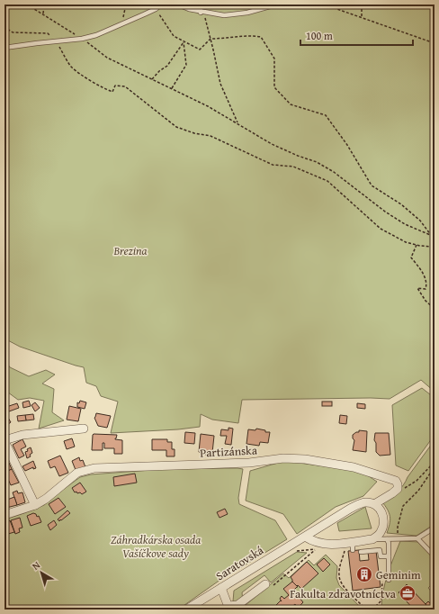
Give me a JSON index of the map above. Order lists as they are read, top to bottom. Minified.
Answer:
{"streets":{"street":["Partizánska","Saratovská"]},"parks":["Brezina","Záhradkárska osada Vašíčkove sady"],"places":{"building":["Geminim"],"office":["Fakulta zdravotníctva"]},"scale_bar":"100 m","north":"top left"}
